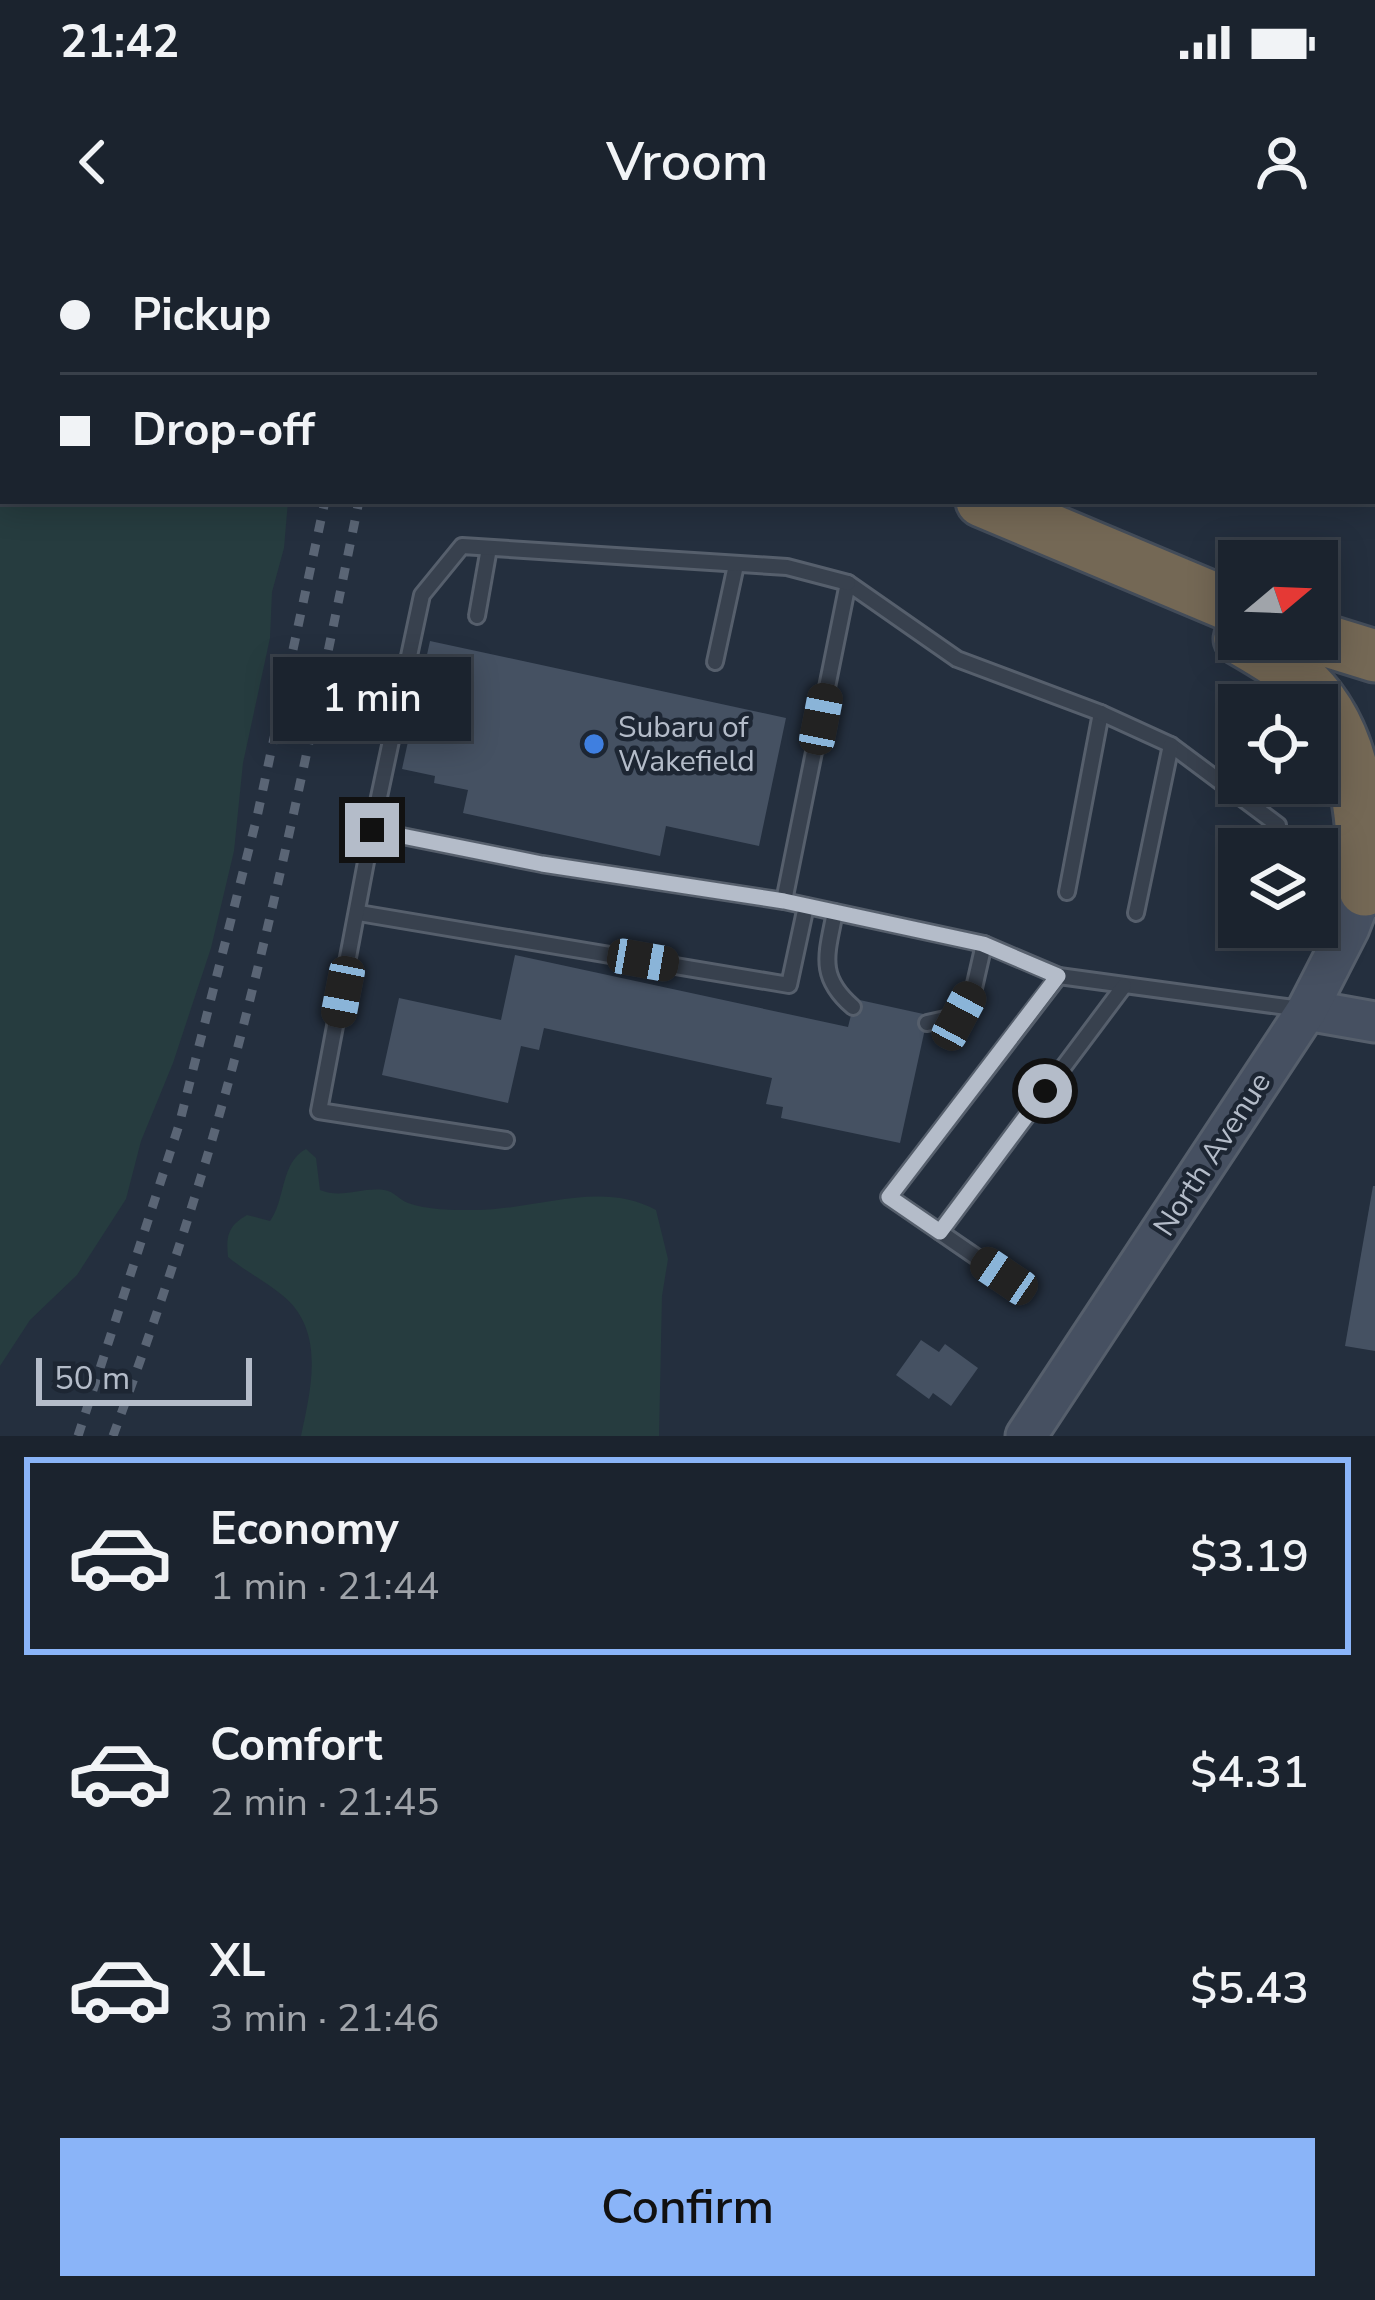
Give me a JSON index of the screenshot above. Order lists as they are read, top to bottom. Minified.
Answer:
{"streets":{"street":["North Avenue"]},"places":["Subaru of Wakefield"],"scale_bar":"50 m","north":"right","page":{"status":"21:42","header":"Vroom","banner":["Pickup","Drop-off"],"bubble":"1 min","scale":"50 m","list":[{"name":"Economy","note":"1 min · 21:44","value":"$3.19"},{"name":"Comfort","note":"2 min · 21:45","value":"$4.31"},{"name":"XL","note":"3 min · 21:46","value":"$5.43"}],"buttons":"Confirm"}}
